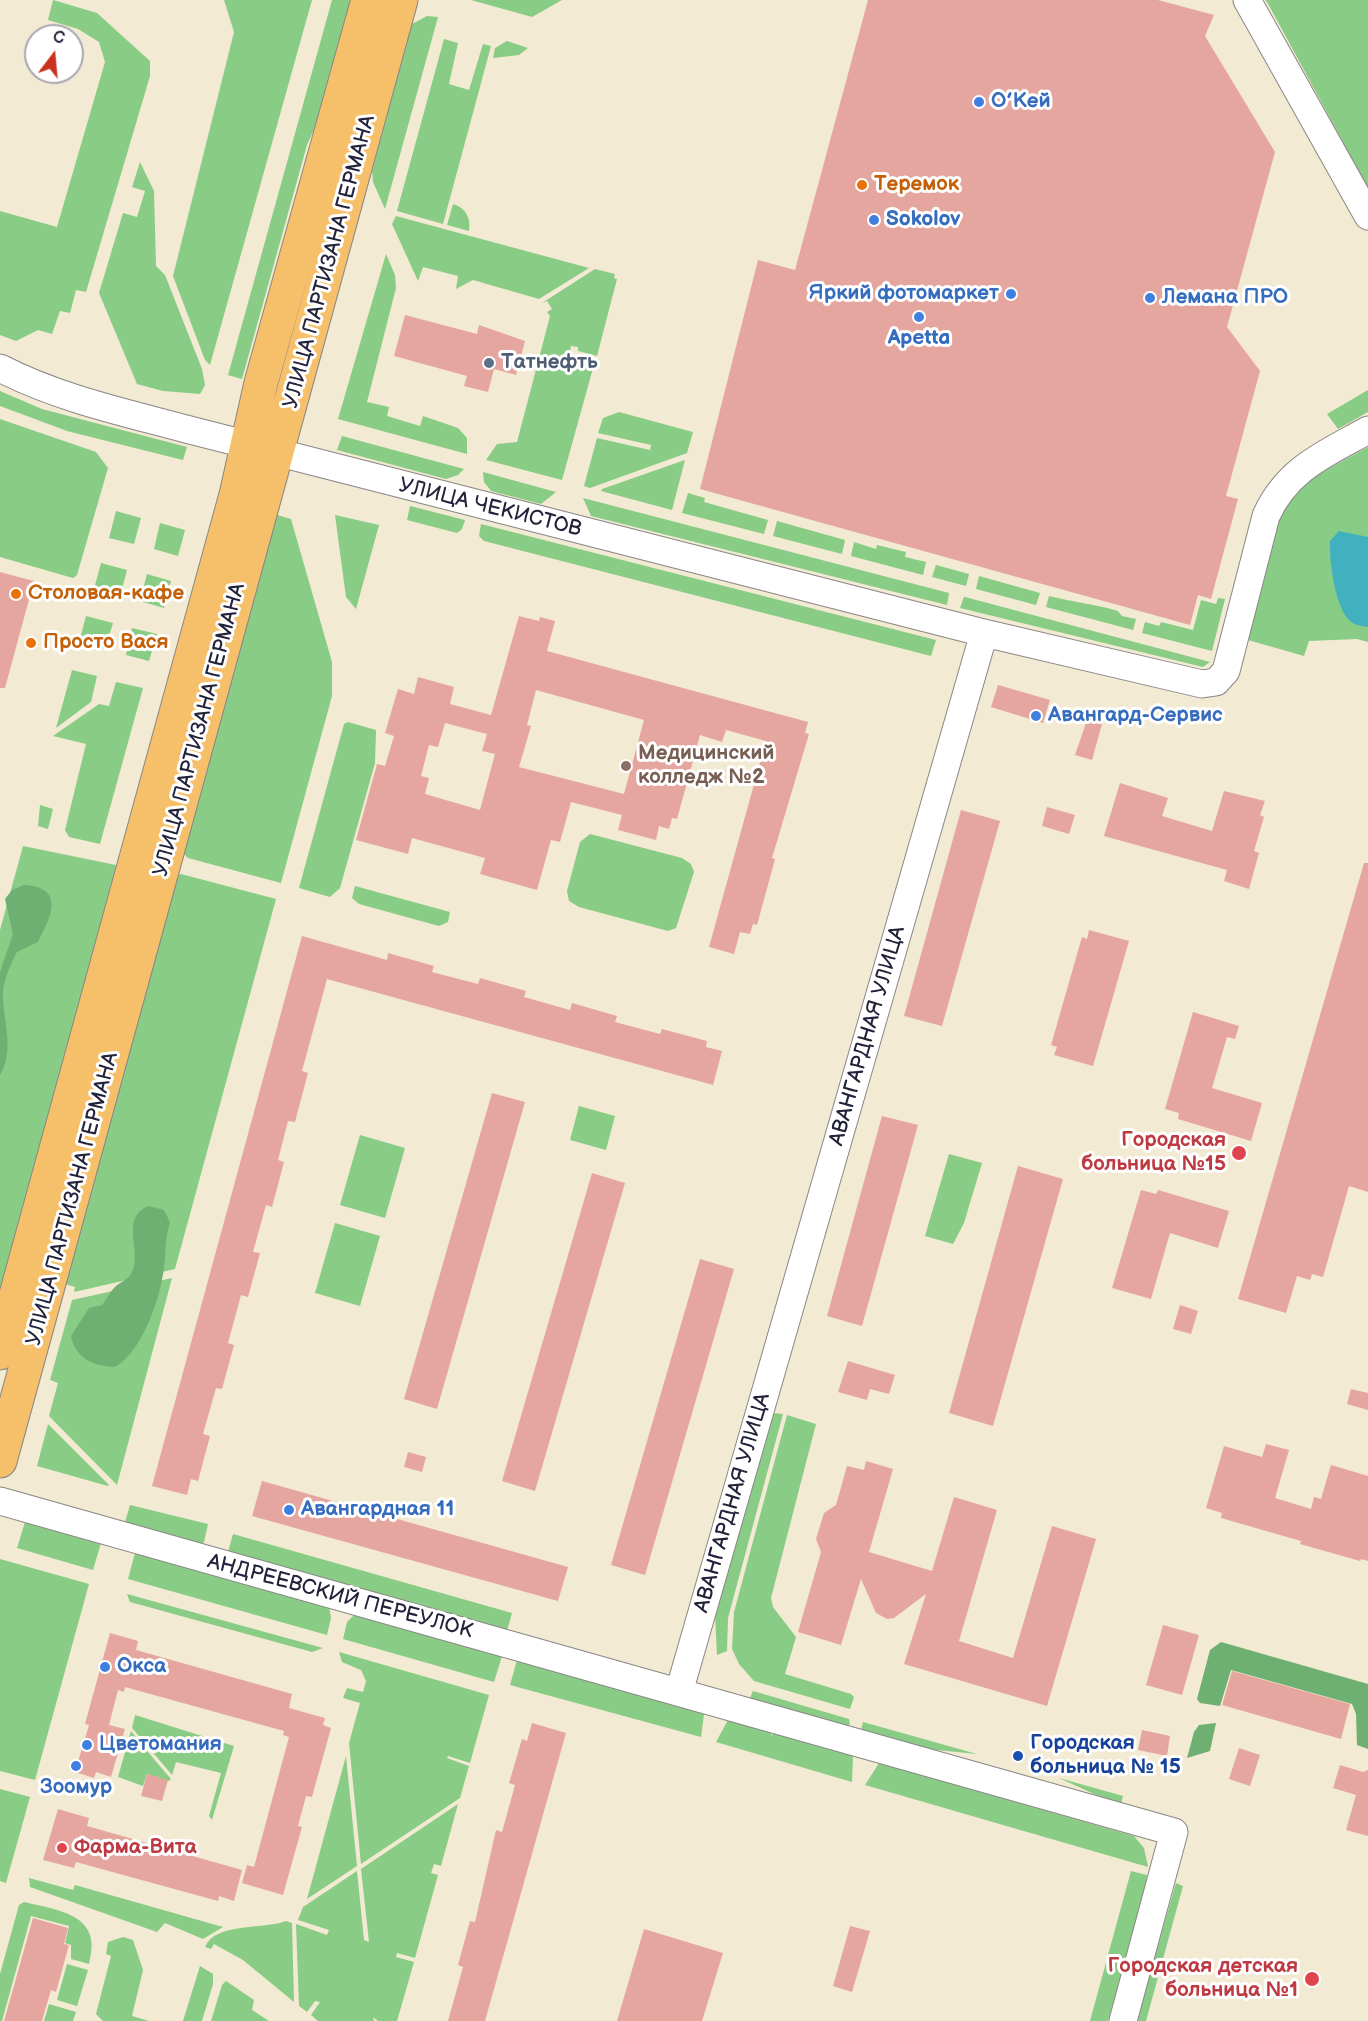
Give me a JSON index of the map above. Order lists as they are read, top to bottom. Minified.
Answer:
{"streets":{"main road":["УЛИЦА ПАРТИЗАНА ГЕРМАНА"],"street":["УЛИЦА ЧЕКИСТОВ","АВАНГАРДНАЯ УЛИЦА","АНДРЕЕВСКИЙ ПЕРЕУЛОК"]},"crossings":[["УЛИЦА ПАРТИЗАНА ГЕРМАНА","УЛИЦА ЧЕКИСТОВ"],["УЛИЦА ЧЕКИСТОВ","АВАНГАРДНАЯ УЛИЦА"],["АВАНГАРДНАЯ УЛИЦА","АНДРЕЕВСКИЙ ПЕРЕУЛОК"]],"places":["О’Кей","Теремок","Sokolov","Яркий фотомаркет","Лемана ПРО","Apetta","Татнефть","Столовая-кафе","Просто Вася","Авангард-Сервис","Медицинский колледж №2","Городская больница №15","Авангардная 11","Окса","Цветомания","Городская больница № 15","Зоомур","Фарма-Вита","Городская детская больница №1"],"north":"top"}
